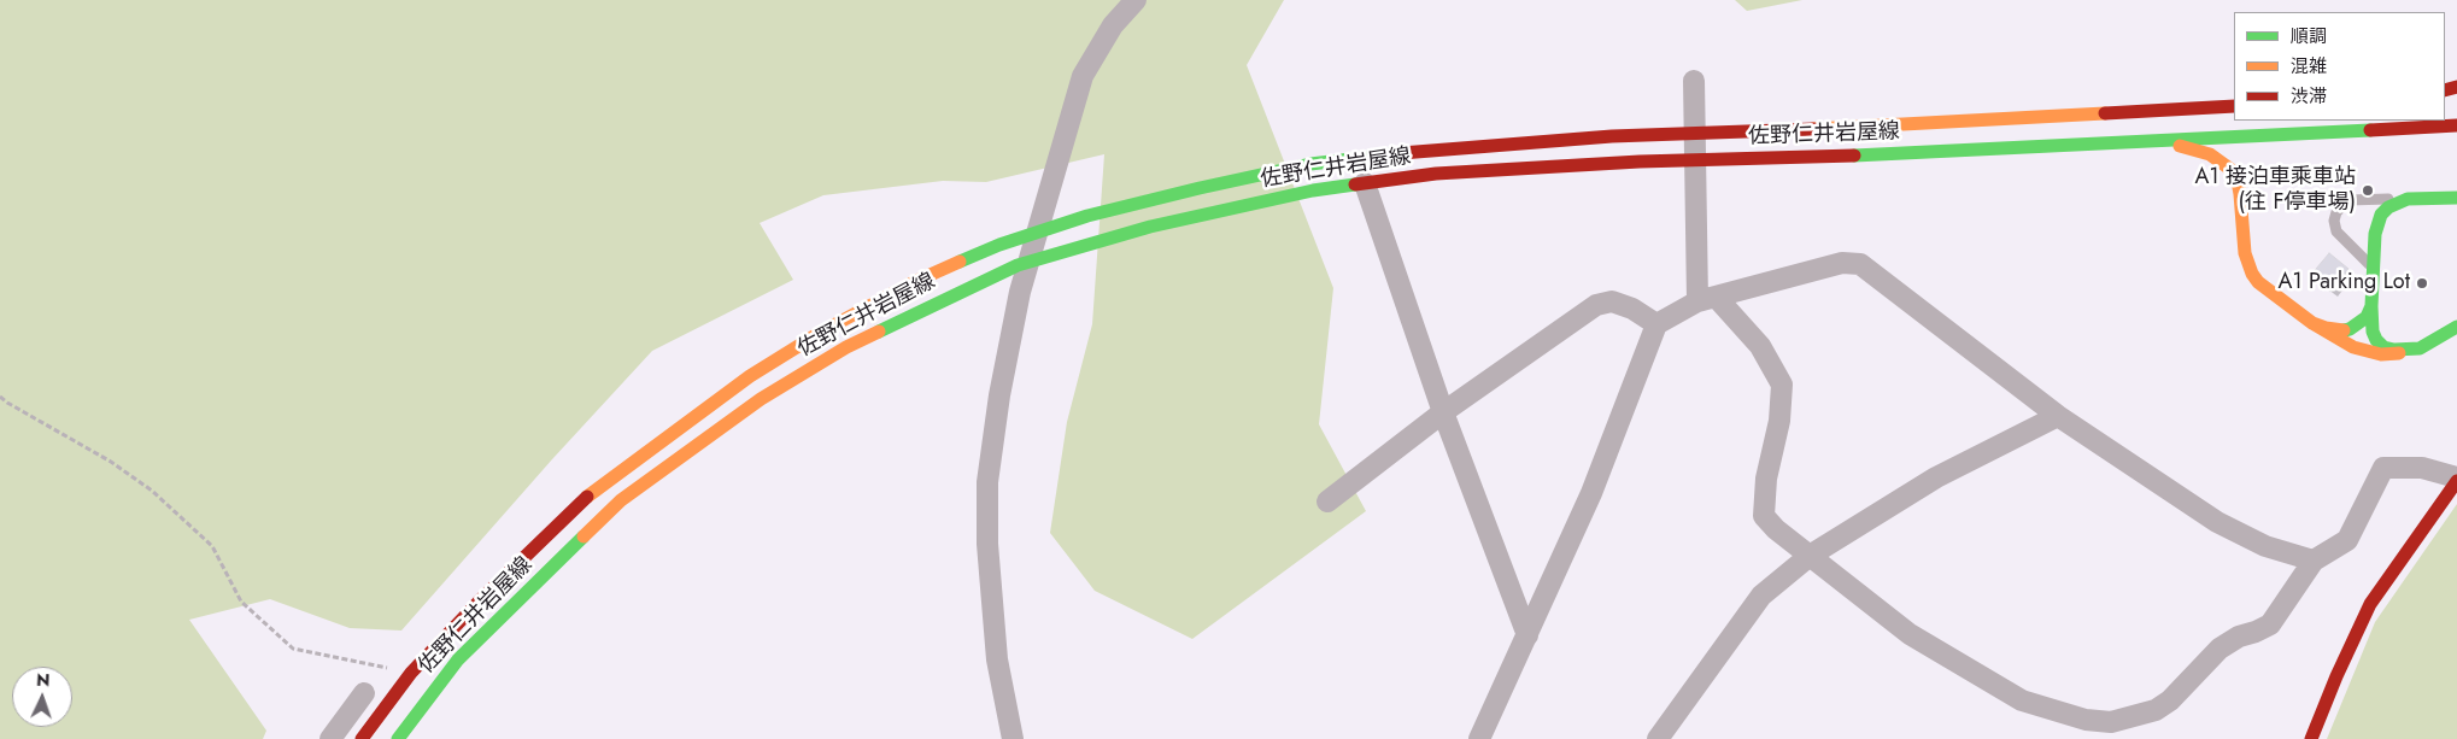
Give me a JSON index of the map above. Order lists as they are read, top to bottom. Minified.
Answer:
{"streets":{"main road":["佐野仁井岩屋線"]},"places":["A1 接泊車乘車站 (往 F停車場)","A1 Parking Lot"],"legend":["順調","混雑","渋滞"],"north":"top"}
